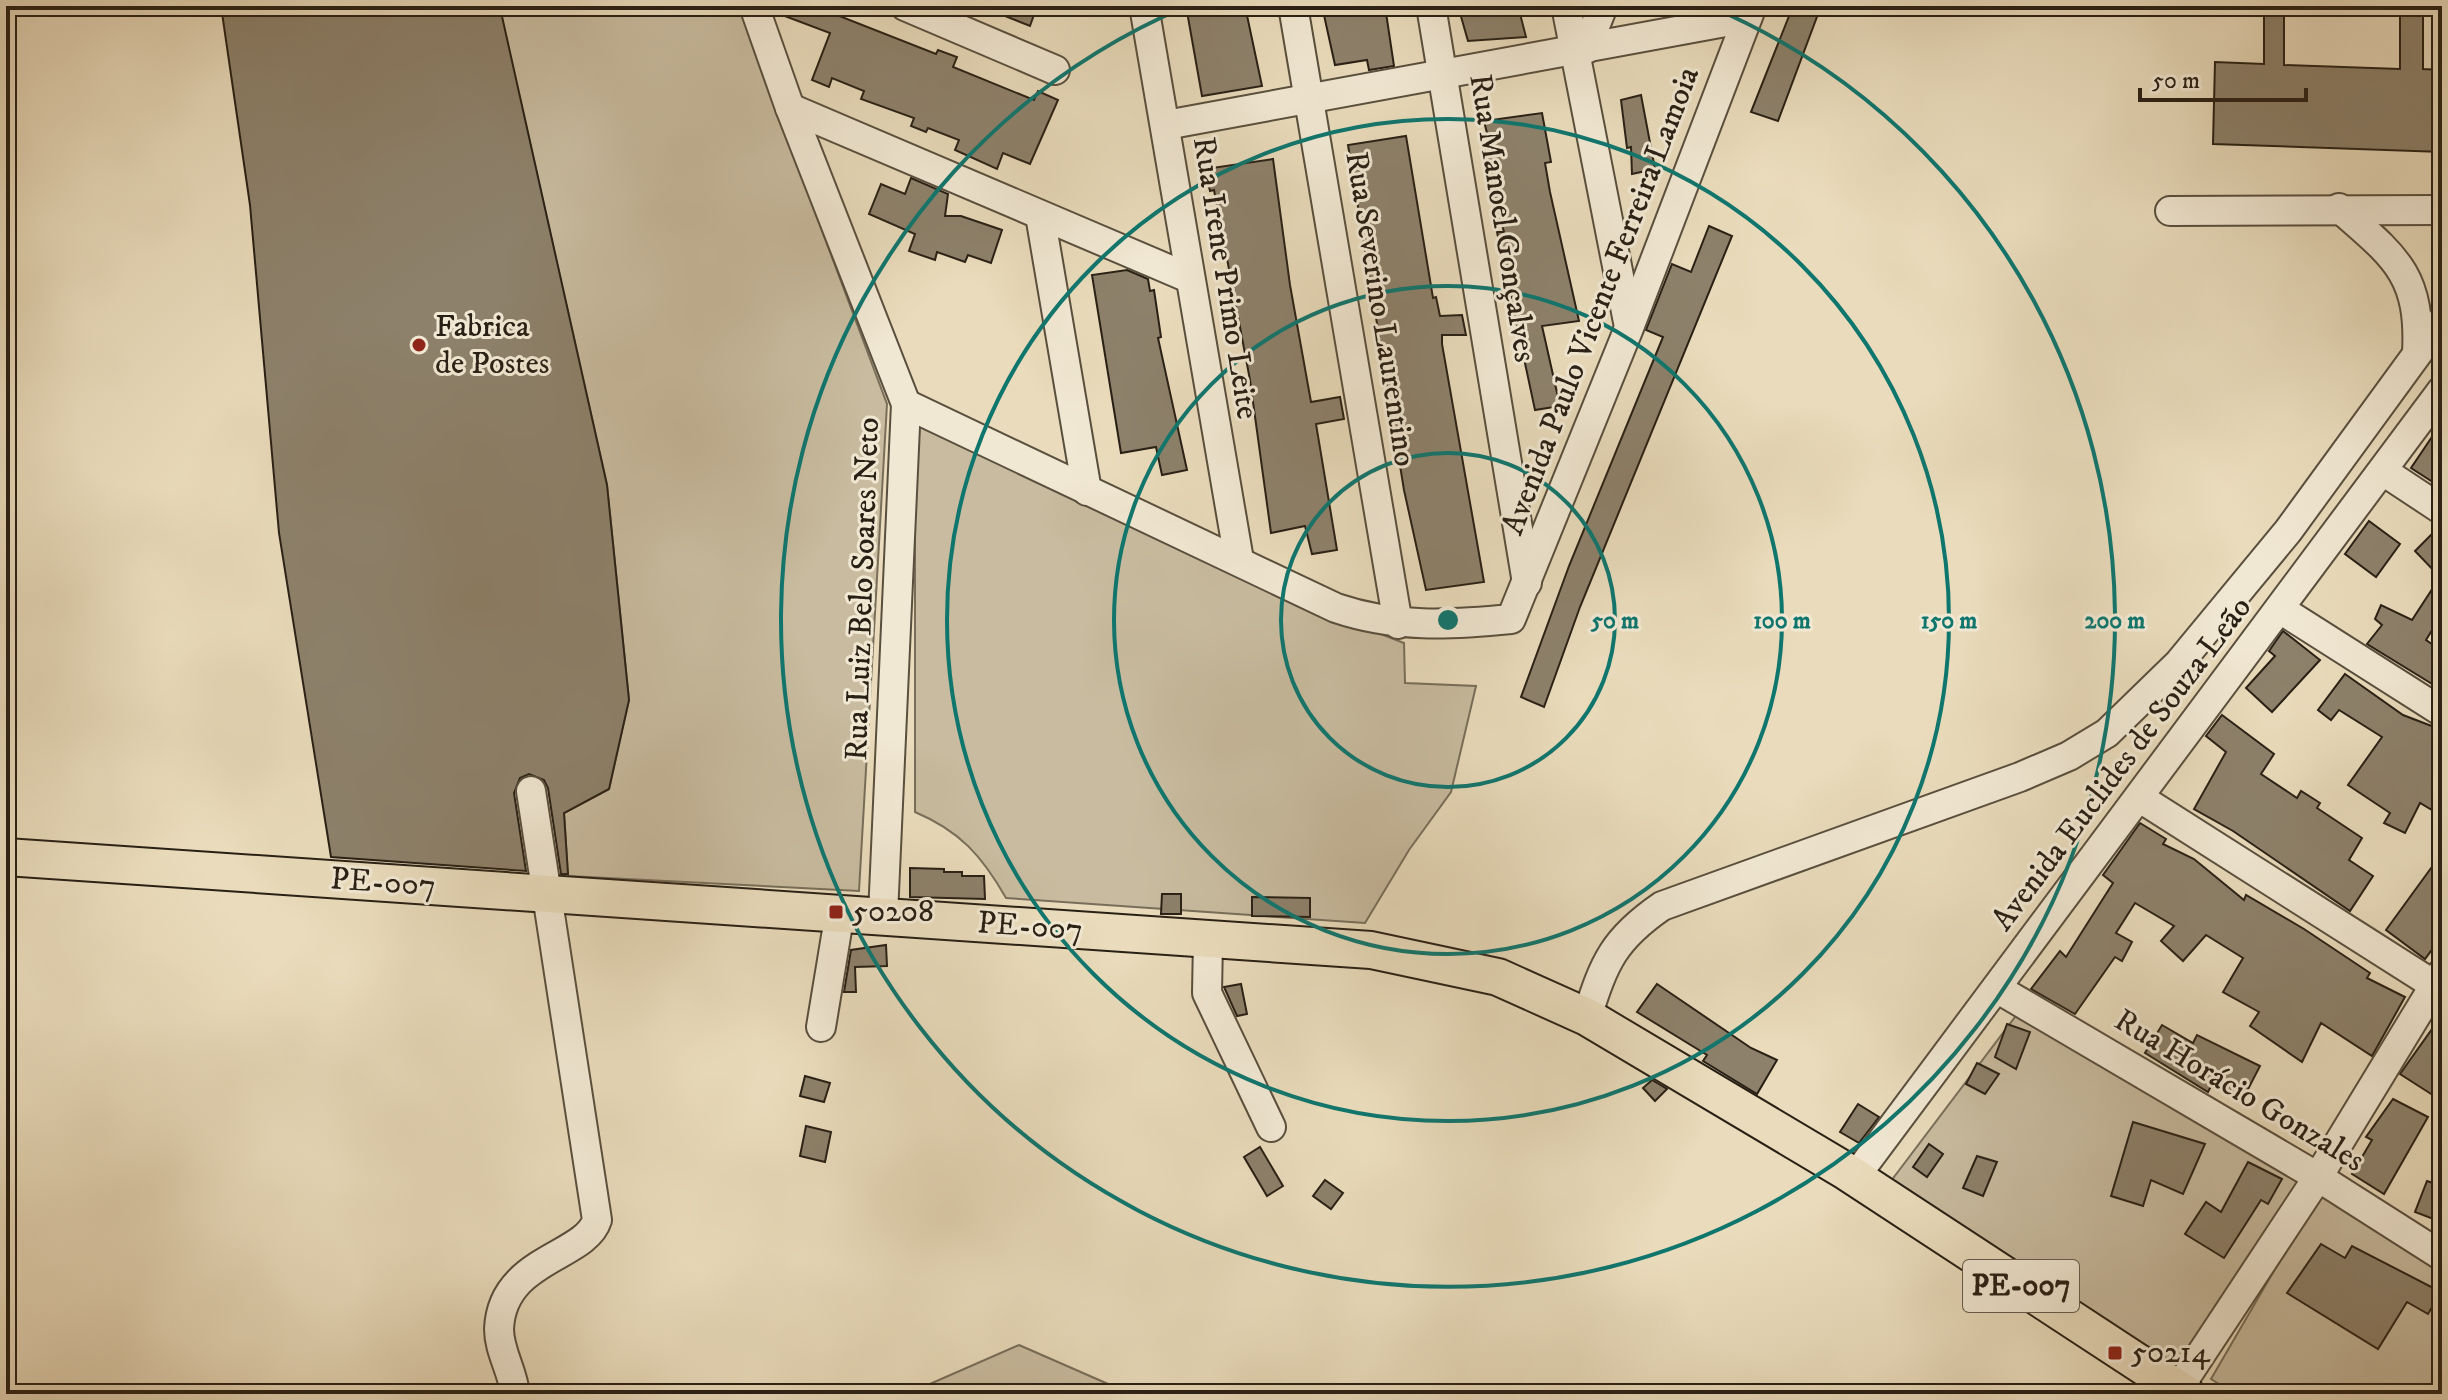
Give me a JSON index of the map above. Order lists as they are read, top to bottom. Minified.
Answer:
{"streets":{"main road":["PE-007"],"street":["Rua Manoel Gonçalves","Rua Irene Primo Leite","Avenida Paulo Vicente Ferreira Lamoia","Rua Severino Laurentino","Rua Luiz Belo Soares Neto","Avenida Euclides de Souza Leão","Rua Horácio Gonzales"]},"crossings":[["Rua Manoel Gonçalves","Avenida Paulo Vicente Ferreira Lamoia"],["Avenida Paulo Vicente Ferreira Lamoia","Rua Severino Laurentino"],["Rua Luiz Belo Soares Neto","PE-007"],["Avenida Euclides de Souza Leão","PE-007"],["Avenida Euclides de Souza Leão","Rua Horácio Gonzales"]],"places":{"other":["Fabrica de Postes"],"transit":["50208","50214"]},"scale_bar":"50 m","rings":["50 m","100 m","150 m","200 m"]}
